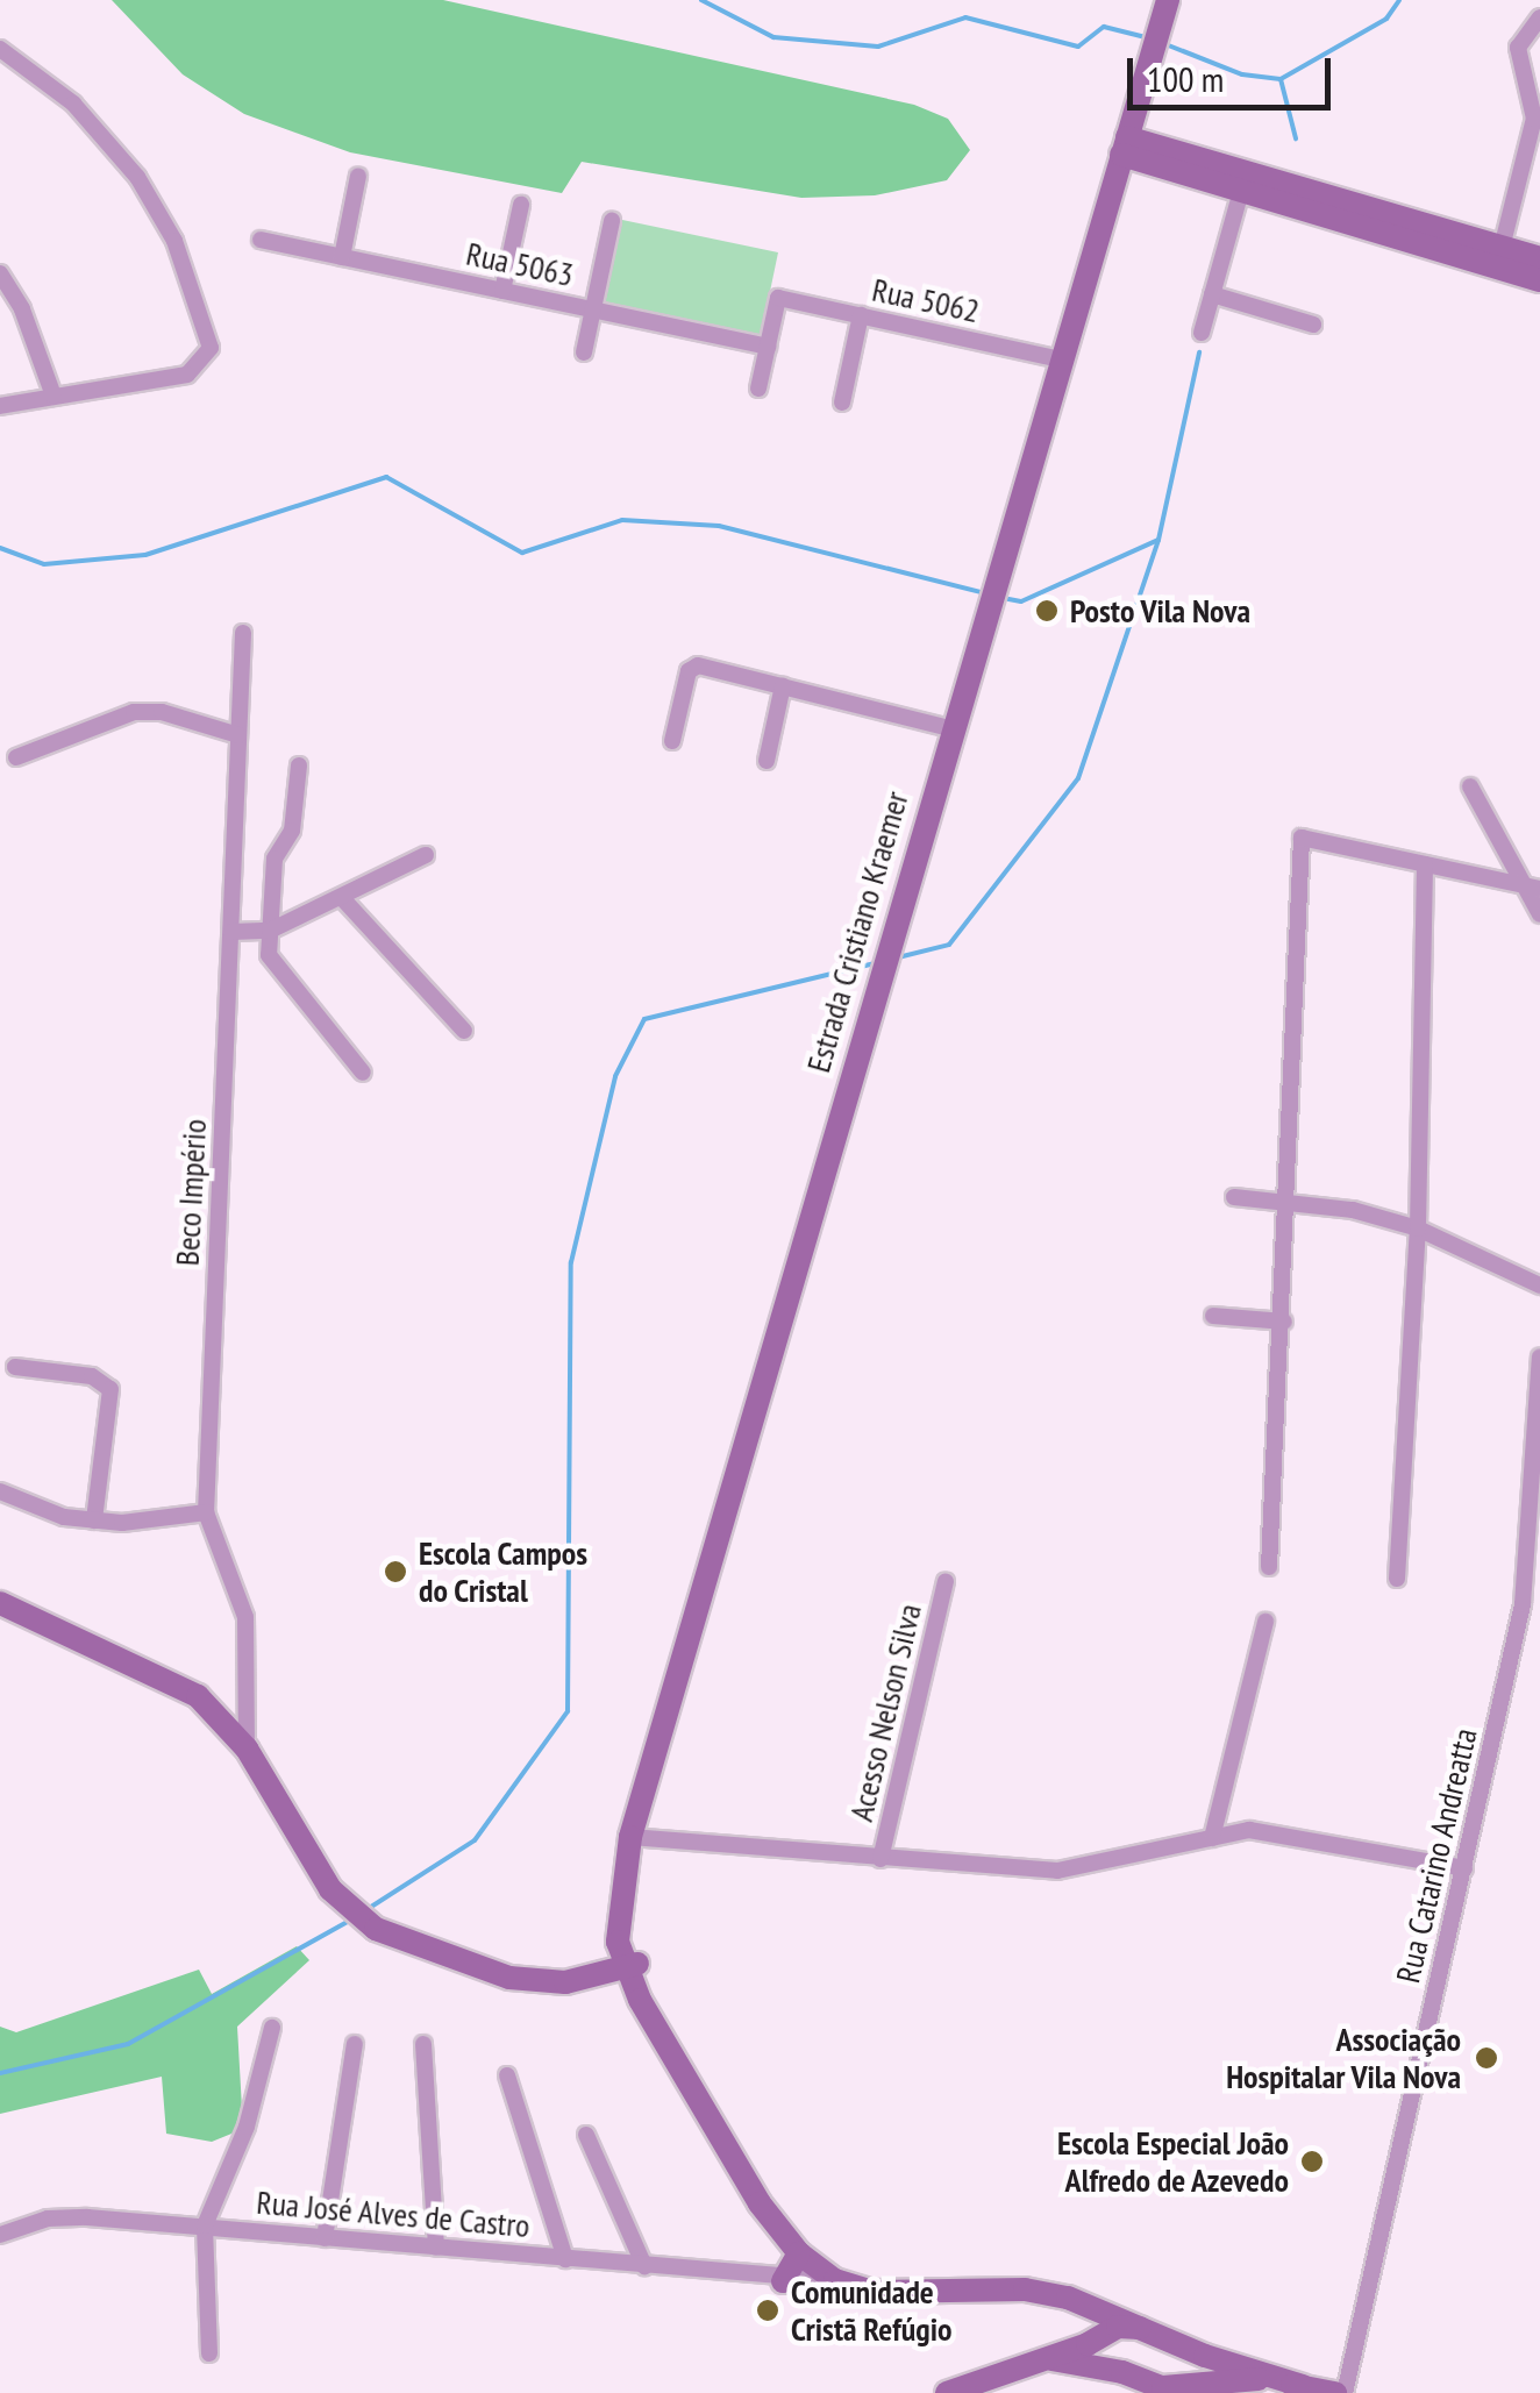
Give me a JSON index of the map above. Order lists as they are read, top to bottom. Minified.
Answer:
{"streets":{"main road":["Estrada Cristiano Kraemer"],"street":["Rua 5063","Rua 5062","Beco Império","Acesso Nelson Silva","Rua Catarino Andreatta","Rua José Alves de Castro"]},"crossings":[["Rua 5063","Rua 5062"],["Rua 5062","Estrada Cristiano Kraemer"],["Estrada Cristiano Kraemer","Rua José Alves de Castro"]],"places":["Posto Vila Nova","Escola Campos do Cristal","Associação Hospitalar Vila Nova","Escola Especial João Alfredo de Azevedo","Comunidade Cristã Refúgio"],"scale_bar":"100 m"}
